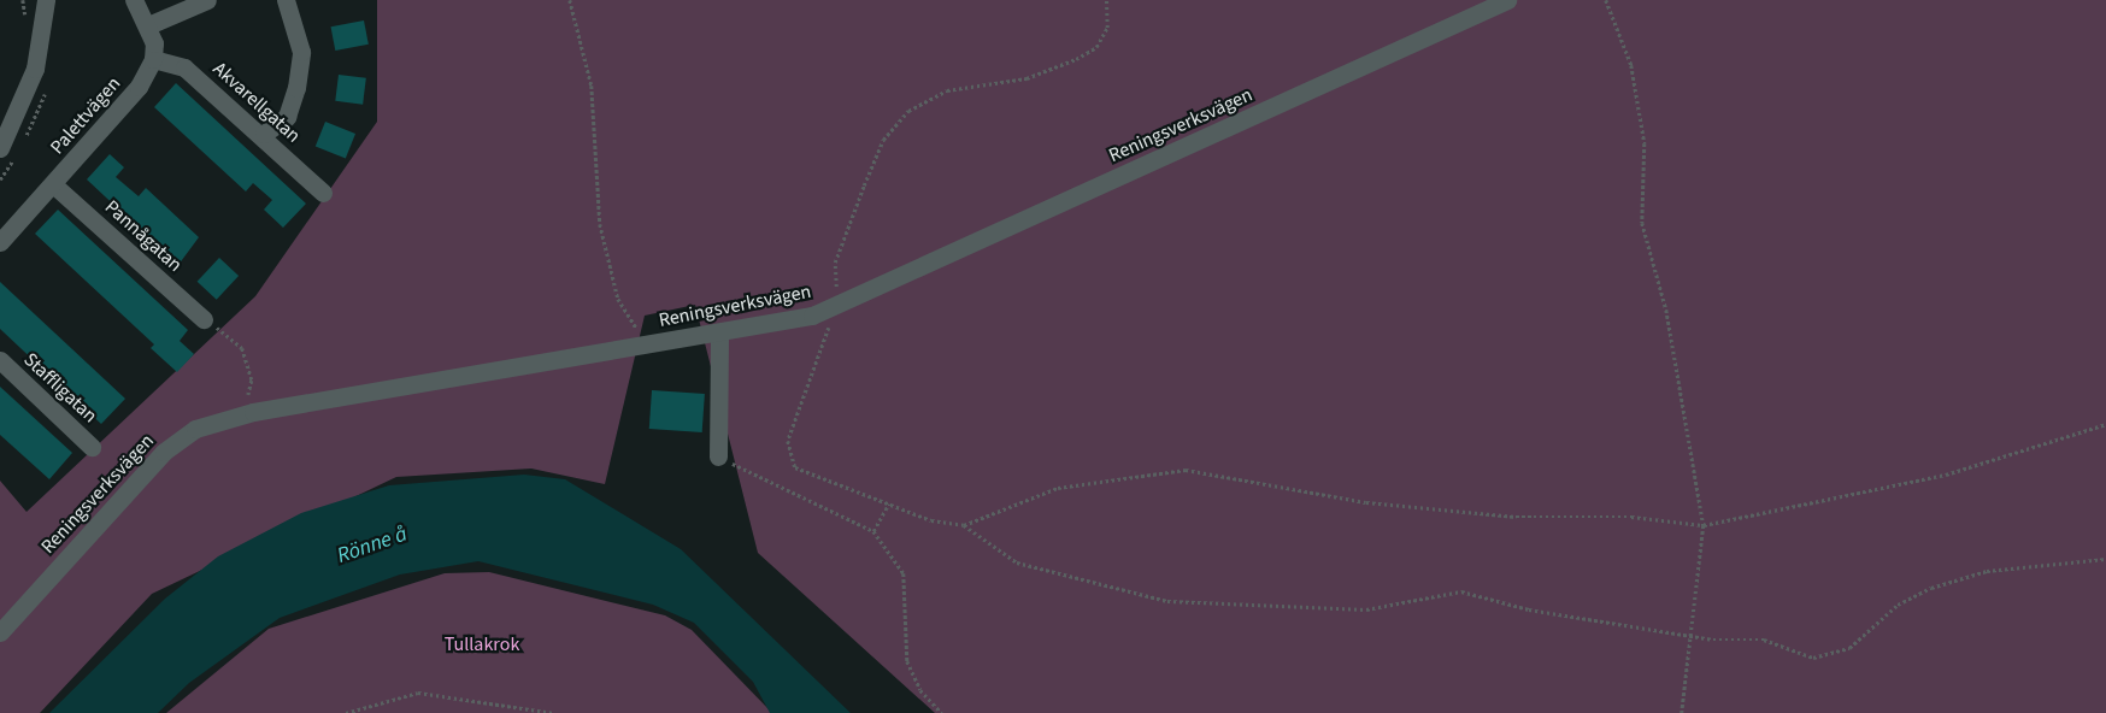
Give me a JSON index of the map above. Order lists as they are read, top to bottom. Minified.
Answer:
{"streets":{"street":["Akvarellgatan","Palettvägen","Reningsverksvägen","Pannågatan","Staffligatan"]},"crossings":[["Akvarellgatan","Palettvägen"],["Palettvägen","Pannågatan"]],"water":["Rönne å"],"parks":["Tullakrok"]}
